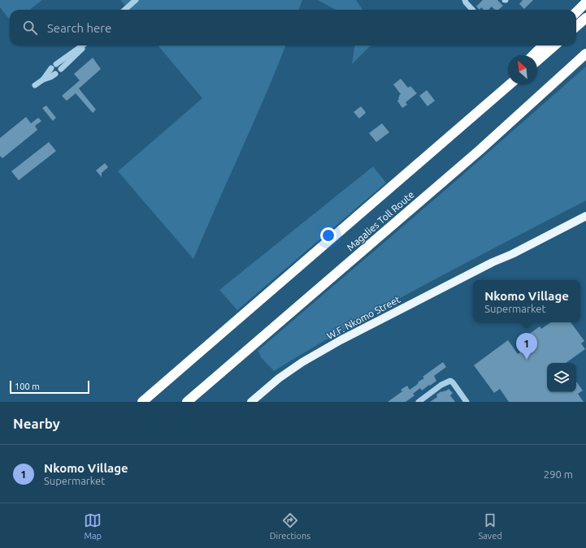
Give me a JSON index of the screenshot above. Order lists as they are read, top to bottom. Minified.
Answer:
{"streets":{"highway":["Magalies Toll Route"],"main road":["W.F. Nkomo Street"]},"scale_bar":"100 m","north":"top left","page":{"search":"Search here","popup":["Nkomo Village","Supermarket"],"pins":"1","scale":"100 m","heading":"Nearby","list":[{"mark":"1","name":"Nkomo Village","note":"Supermarket","value":"290 m"}],"nav":["Map","Directions","Saved"]}}
